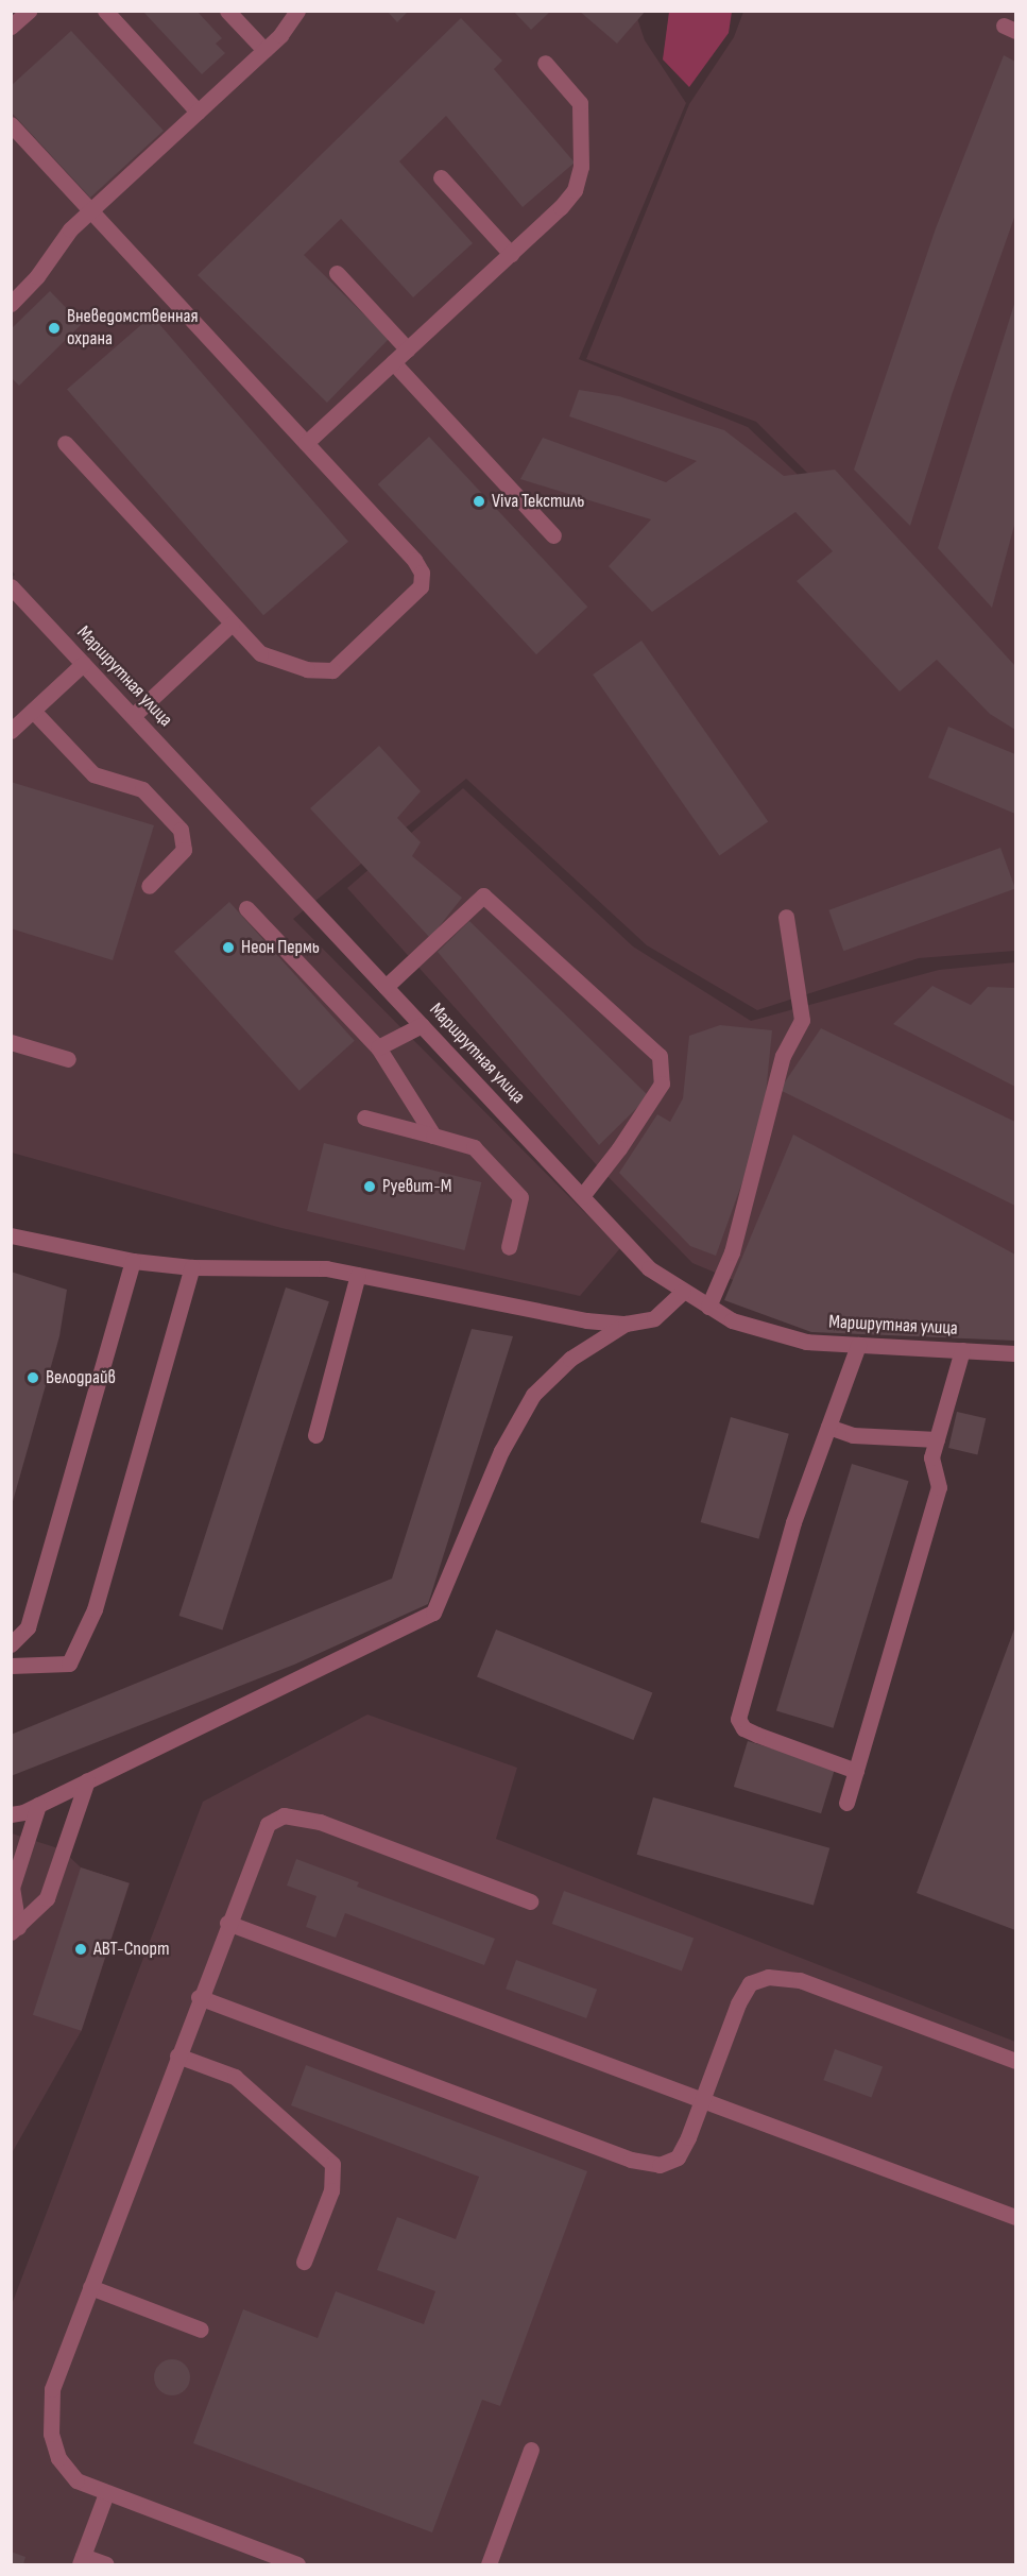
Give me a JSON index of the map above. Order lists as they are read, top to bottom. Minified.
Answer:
{"streets":{"street":["Маршрутная улица"]},"places":["Вневедомственная охрана","Viva Текстиль","Неон Пермь","Руевит-М","Велодрайв","АВТ-Спорт"]}
